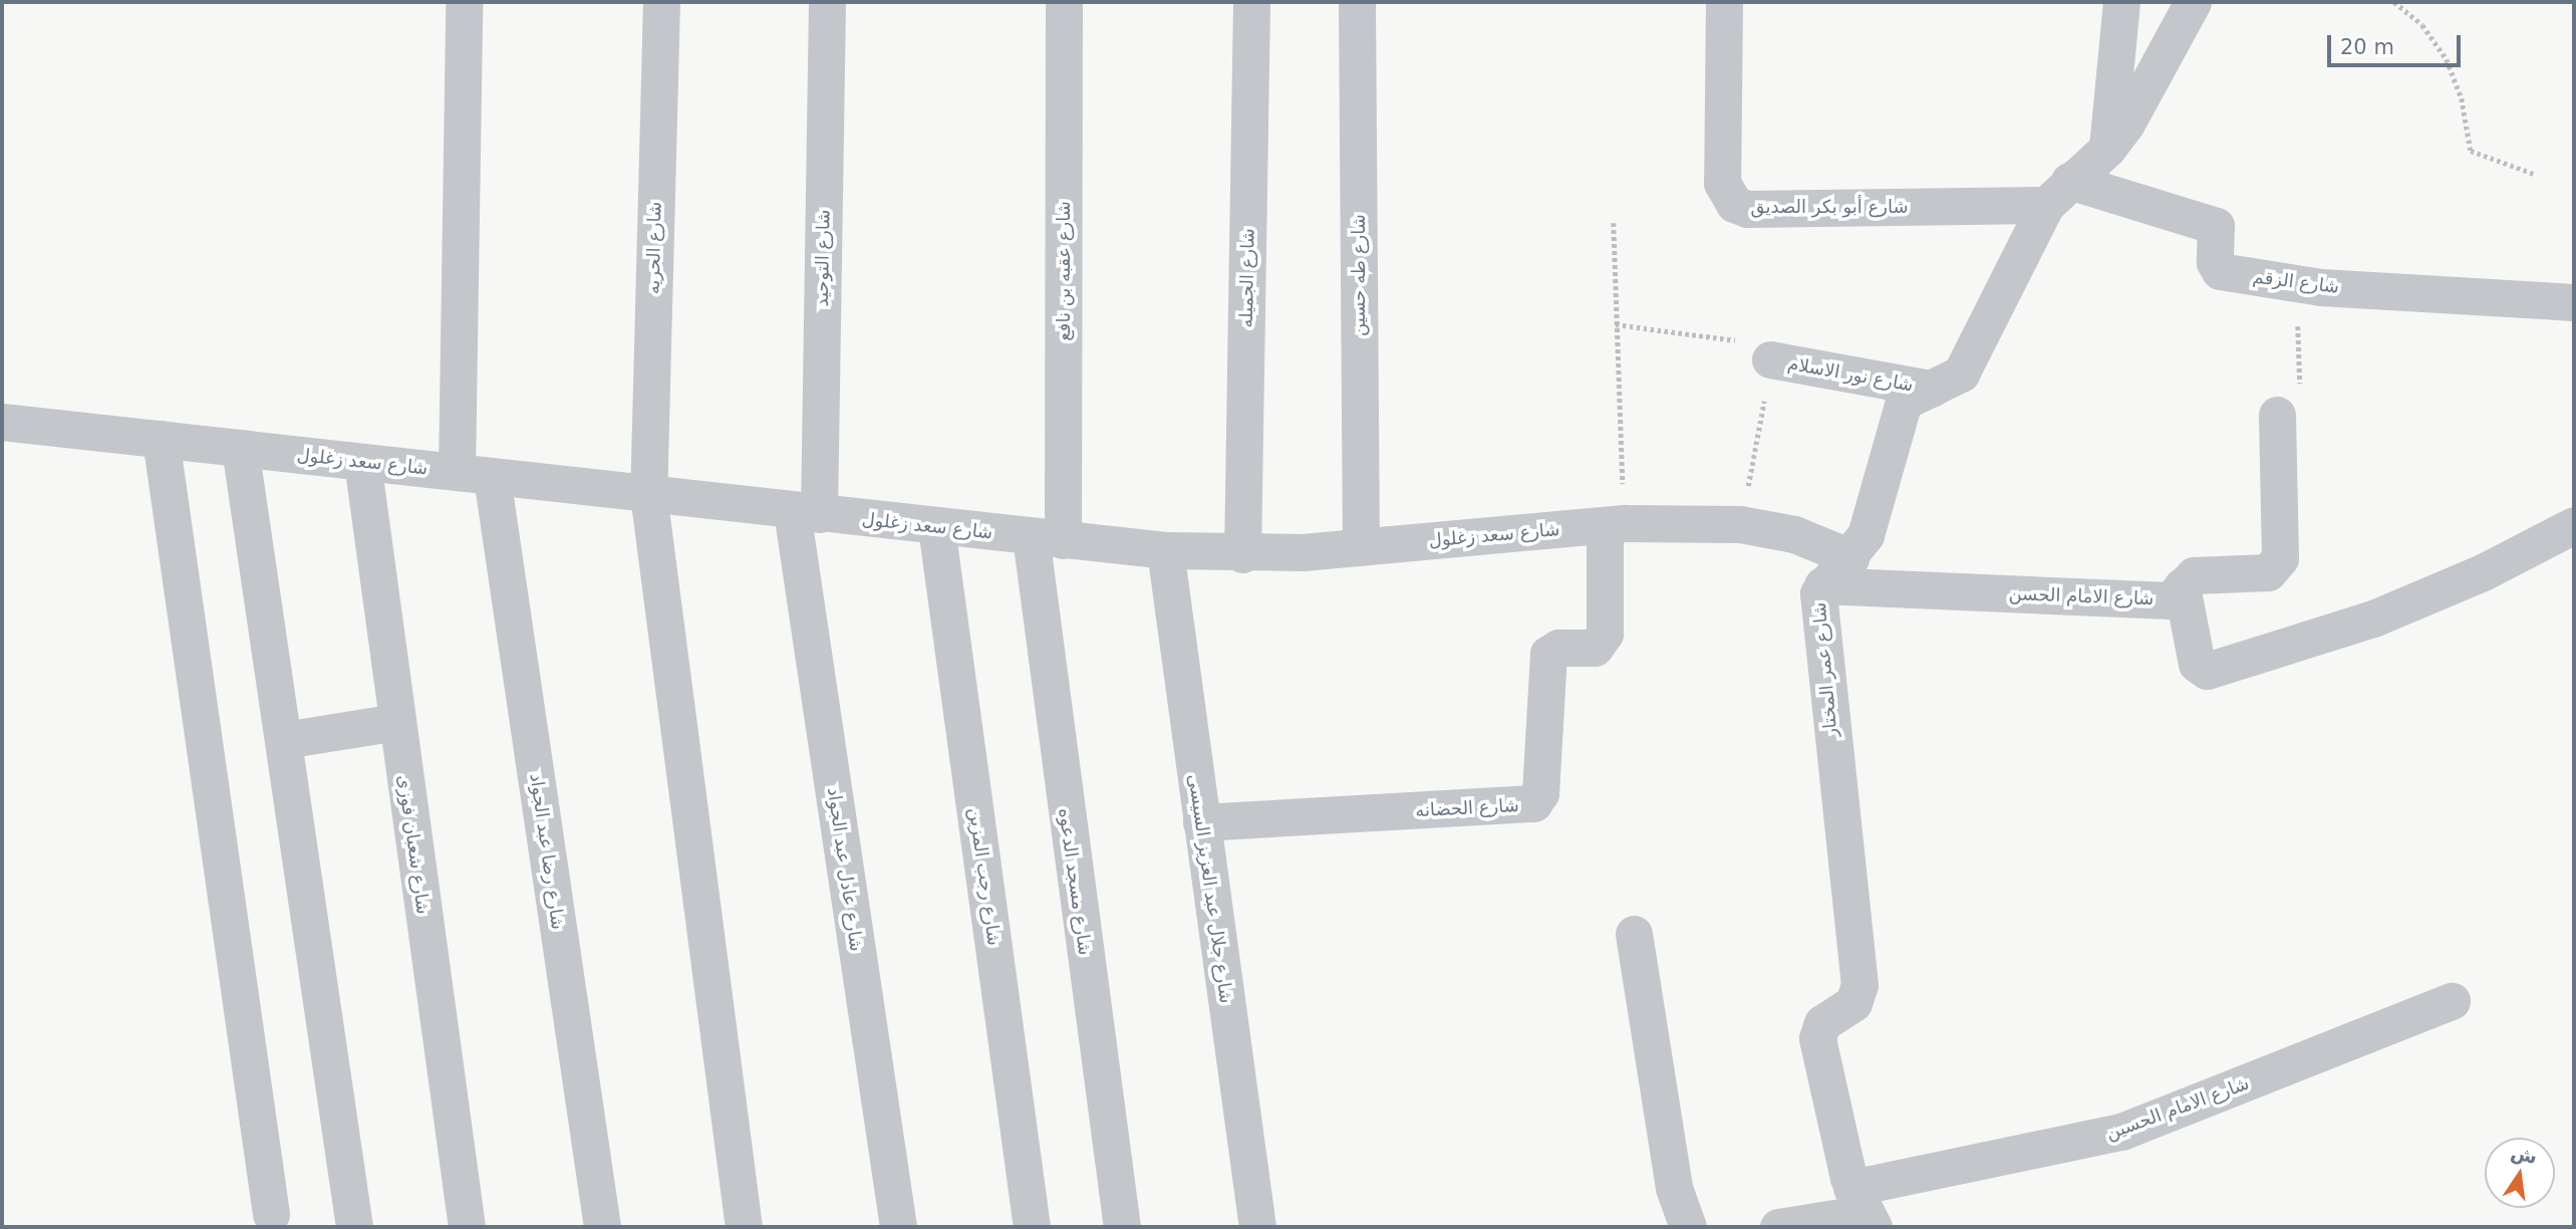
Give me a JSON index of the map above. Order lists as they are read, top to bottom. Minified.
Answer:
{"streets":{"street":["شارع أبو بكر الصديق","شارع الحريه","شارع التوحيد","شارع عقبه بن نافع","شارع طه حسين","شارع الجميله","شارع الزقم","شارع نور الاسلام","شارع سعد زغلول","شارع الامام الحسن","شارع عمر المختار","شارع الحضانه","شارع شعبان فوزى","شارع رضا عبد الجواد","شارع عادل عبد الجواد","شارع رجب المزين","شارع مسجد الدعوه","شارع جلال عبد العزيز السيسى","شارع الامام الحسين"]},"crossings":[["شارع أبو بكر الصديق","شارع الزقم"],["شارع أبو بكر الصديق","شارع عمر المختار"],["شارع الحريه","شارع سعد زغلول"],["شارع التوحيد","شارع سعد زغلول"],["شارع التوحيد","شارع عادل عبد الجواد"],["شارع عقبه بن نافع","شارع سعد زغلول"],["شارع عقبه بن نافع","شارع مسجد الدعوه"],["شارع طه حسين","شارع سعد زغلول"],["شارع الجميله","شارع سعد زغلول"],["شارع الزقم","شارع عمر المختار"],["شارع نور الاسلام","شارع عمر المختار"],["شارع سعد زغلول","شارع عمر المختار"],["شارع سعد زغلول","شارع الحضانه"],["شارع سعد زغلول","شارع شعبان فوزى"],["شارع سعد زغلول","شارع رضا عبد الجواد"],["شارع سعد زغلول","شارع عادل عبد الجواد"],["شارع سعد زغلول","شارع رجب المزين"],["شارع سعد زغلول","شارع مسجد الدعوه"],["شارع سعد زغلول","شارع جلال عبد العزيز السيسى"],["شارع الامام الحسن","شارع عمر المختار"],["شارع عمر المختار","شارع الامام الحسين"],["شارع الحضانه","شارع جلال عبد العزيز السيسى"]],"scale_bar":"20 m","north":"top"}
